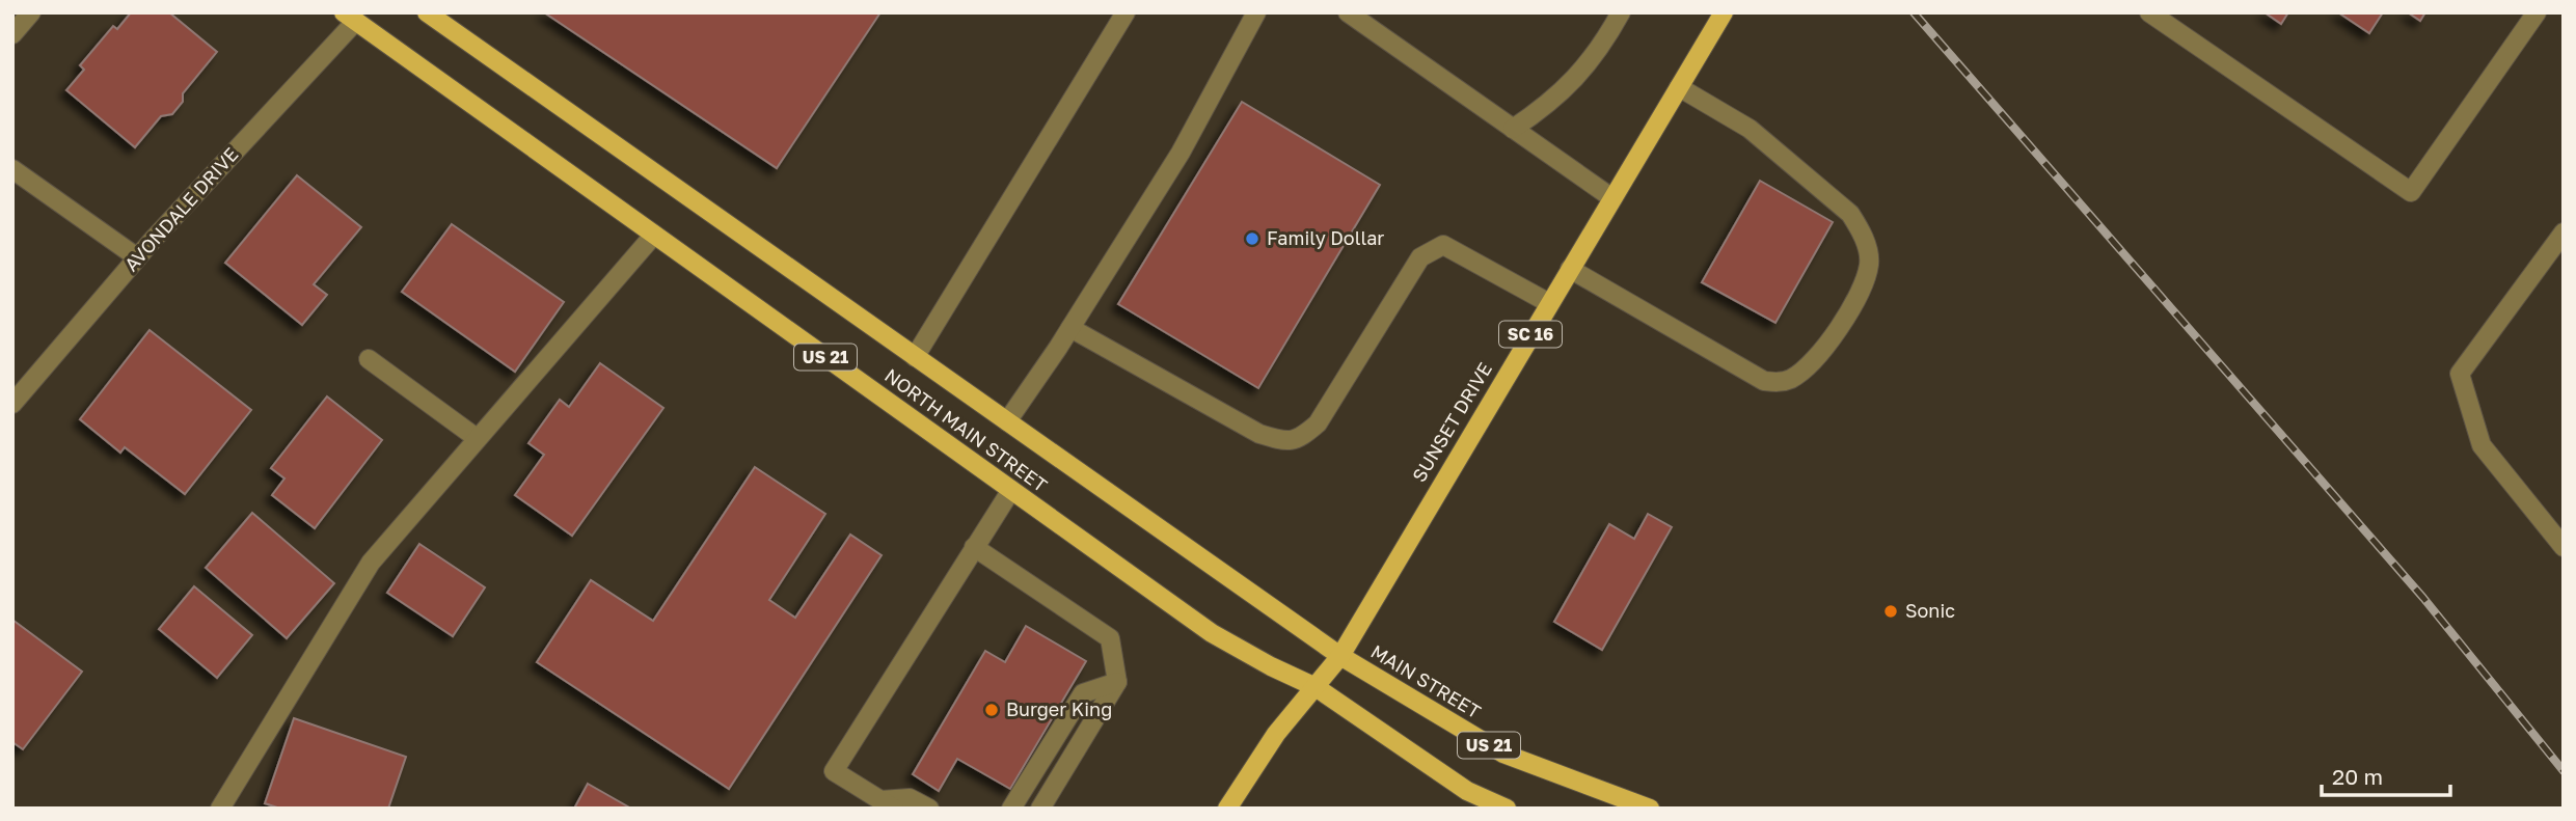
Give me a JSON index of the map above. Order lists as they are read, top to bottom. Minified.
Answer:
{"streets":{"main road":["SC 16","US 21","SUNSET DRIVE","NORTH MAIN STREET","MAIN STREET"],"street":["AVONDALE DRIVE"]},"crossings":[["AVONDALE DRIVE","NORTH MAIN STREET"],["SUNSET DRIVE","NORTH MAIN STREET"],["SUNSET DRIVE","MAIN STREET"],["NORTH MAIN STREET","MAIN STREET"]],"places":["Family Dollar","Sonic","Burger King"],"scale_bar":"20 m"}
